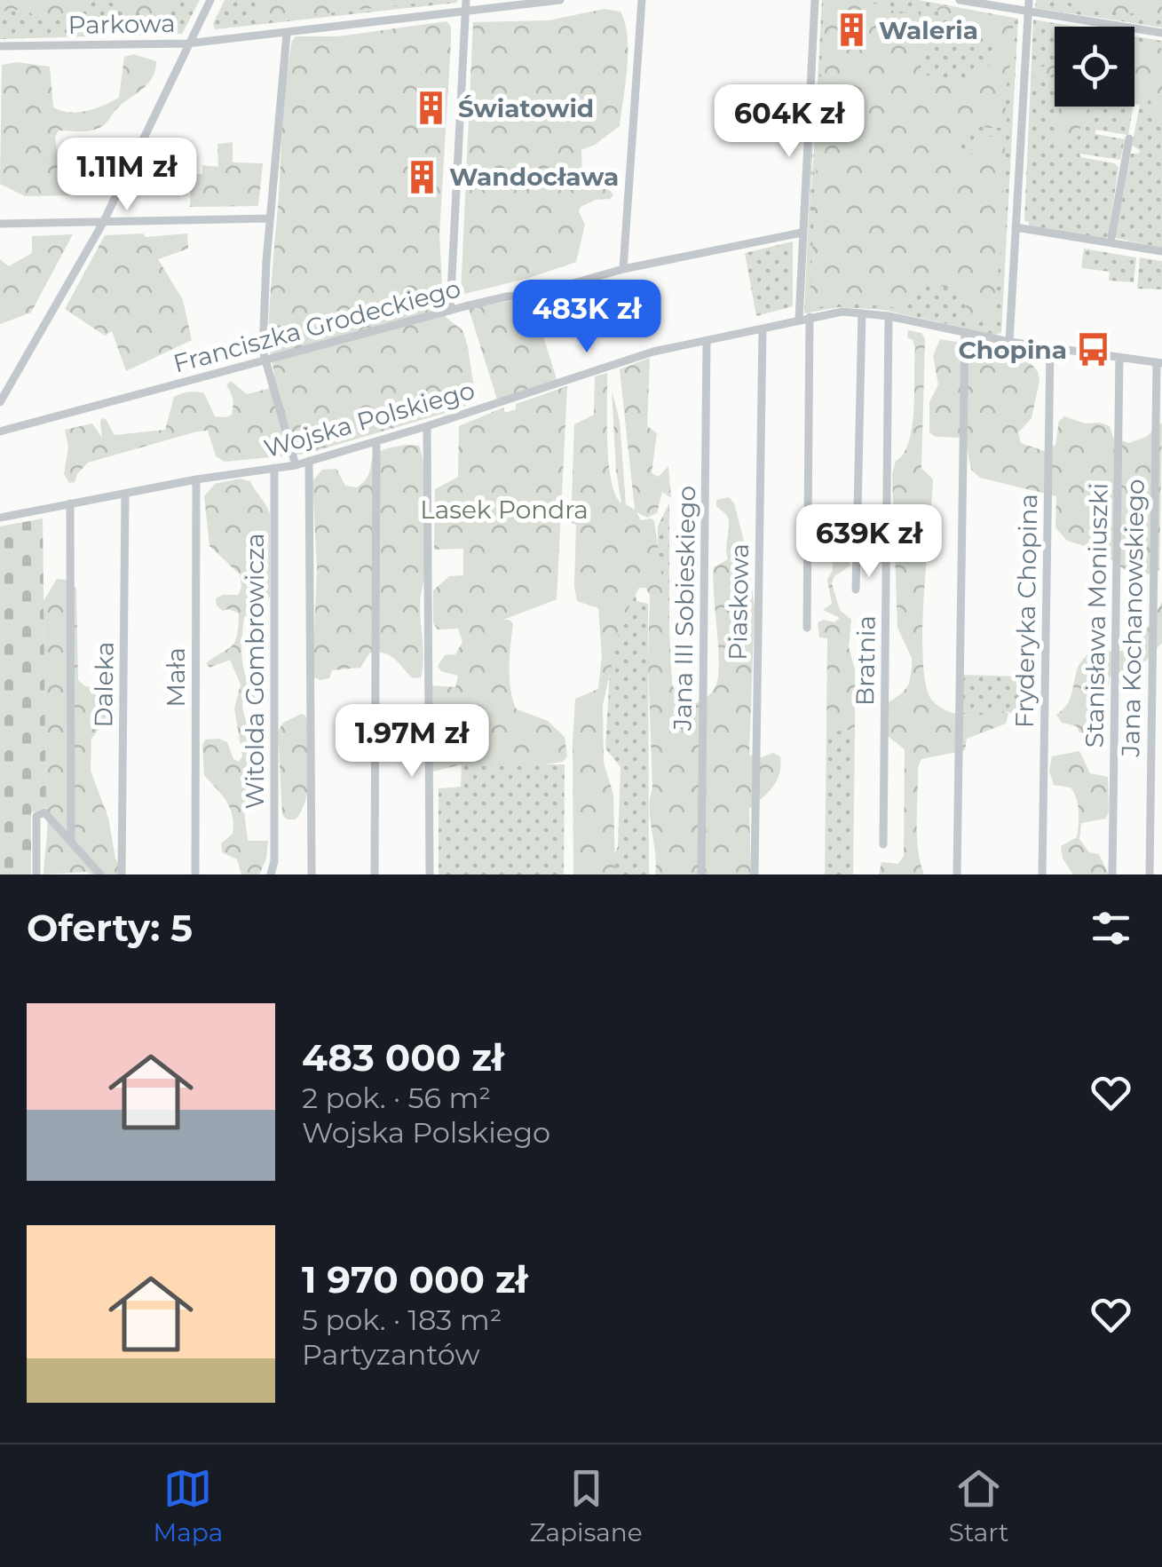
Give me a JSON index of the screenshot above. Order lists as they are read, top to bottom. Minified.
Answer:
{"streets":{"street":["Parkowa","Franciszka Grodeckiego","Wojska Polskiego","Piaskowa","Jana III Sobieskiego","Fryderyka Chopina","Stanisława Moniuszki","Jana Kochanowskiego","Bratnia","Witolda Gombrowicza","Mała","Daleka"]},"crossings":[["Wojska Polskiego","Piaskowa"],["Wojska Polskiego","Jana III Sobieskiego"],["Wojska Polskiego","Fryderyka Chopina"],["Wojska Polskiego","Stanisława Moniuszki"],["Wojska Polskiego","Jana Kochanowskiego"],["Wojska Polskiego","Bratnia"],["Wojska Polskiego","Witolda Gombrowicza"],["Wojska Polskiego","Mała"],["Wojska Polskiego","Daleka"]],"parks":["Lasek Pondra"],"places":{"building":["Waleria","Światowid","Wandocława"],"bus stop":["Chopina"]},"page":{"price":["604K zł","1.11M zł","483K zł","639K zł","1.97M zł"],"heading":"Oferty: 5","list":[{"name":"483 000 zł","note":"2 pok. · 56 m² · Wojska Polskiego"},{"name":"1 970 000 zł","note":"5 pok. · 183 m² · Partyzantów"}],"tabs":["Mapa","Zapisane","Start"]}}
